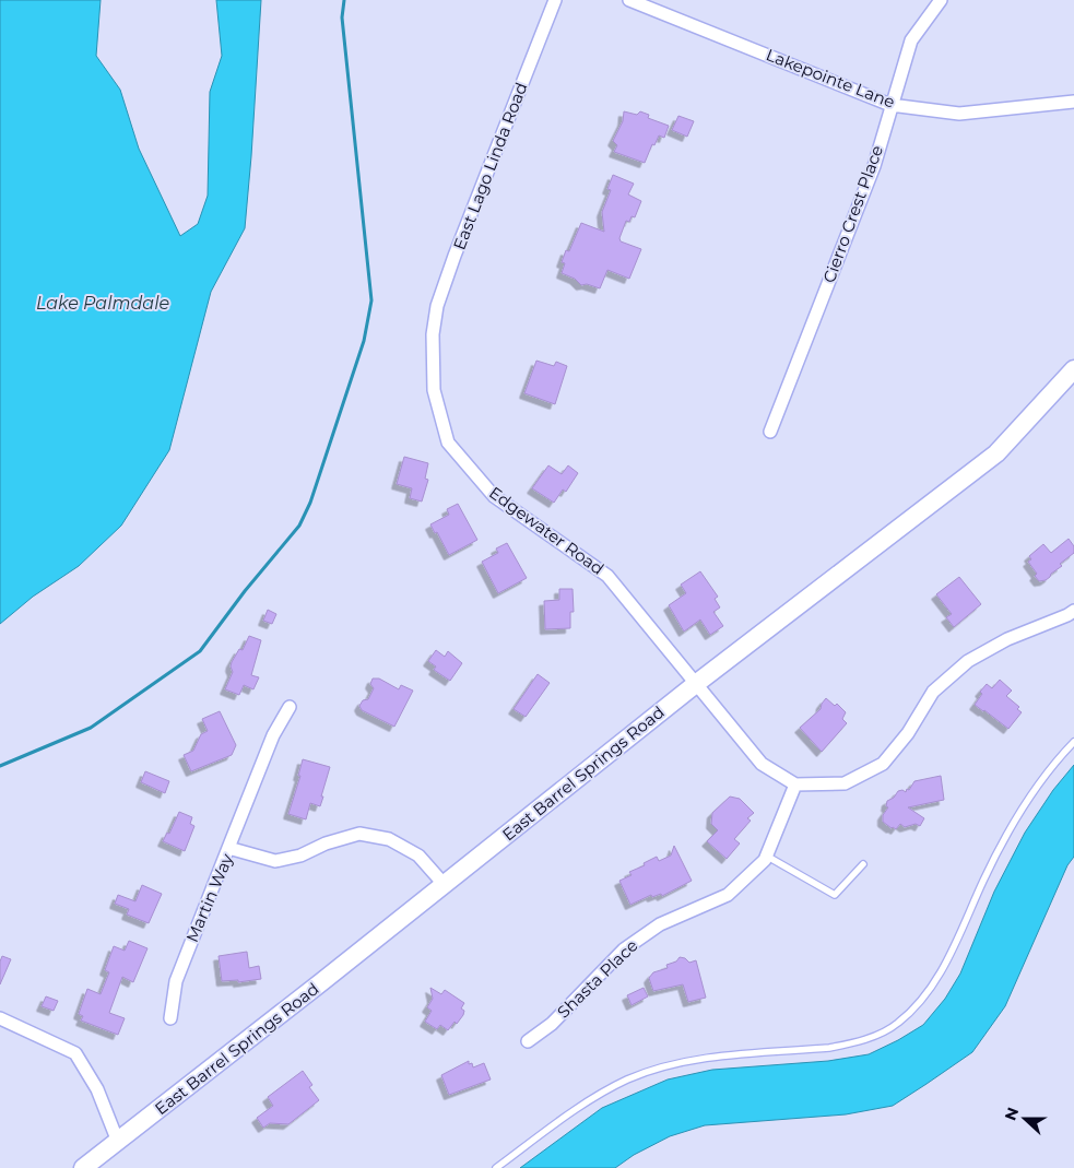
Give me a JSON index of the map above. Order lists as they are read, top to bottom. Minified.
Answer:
{"streets":{"street":["Lakepointe Lane","East Lago Linda Road","Cierro Crest Place","Edgewater Road","East Barrel Springs Road","Martin Way","Shasta Place"]},"crossings":[["Lakepointe Lane","Cierro Crest Place"],["East Lago Linda Road","Edgewater Road"],["Edgewater Road","East Barrel Springs Road"],["Edgewater Road","Shasta Place"],["East Barrel Springs Road","Martin Way"]],"water":["Lake Palmdale"],"north":"left"}
